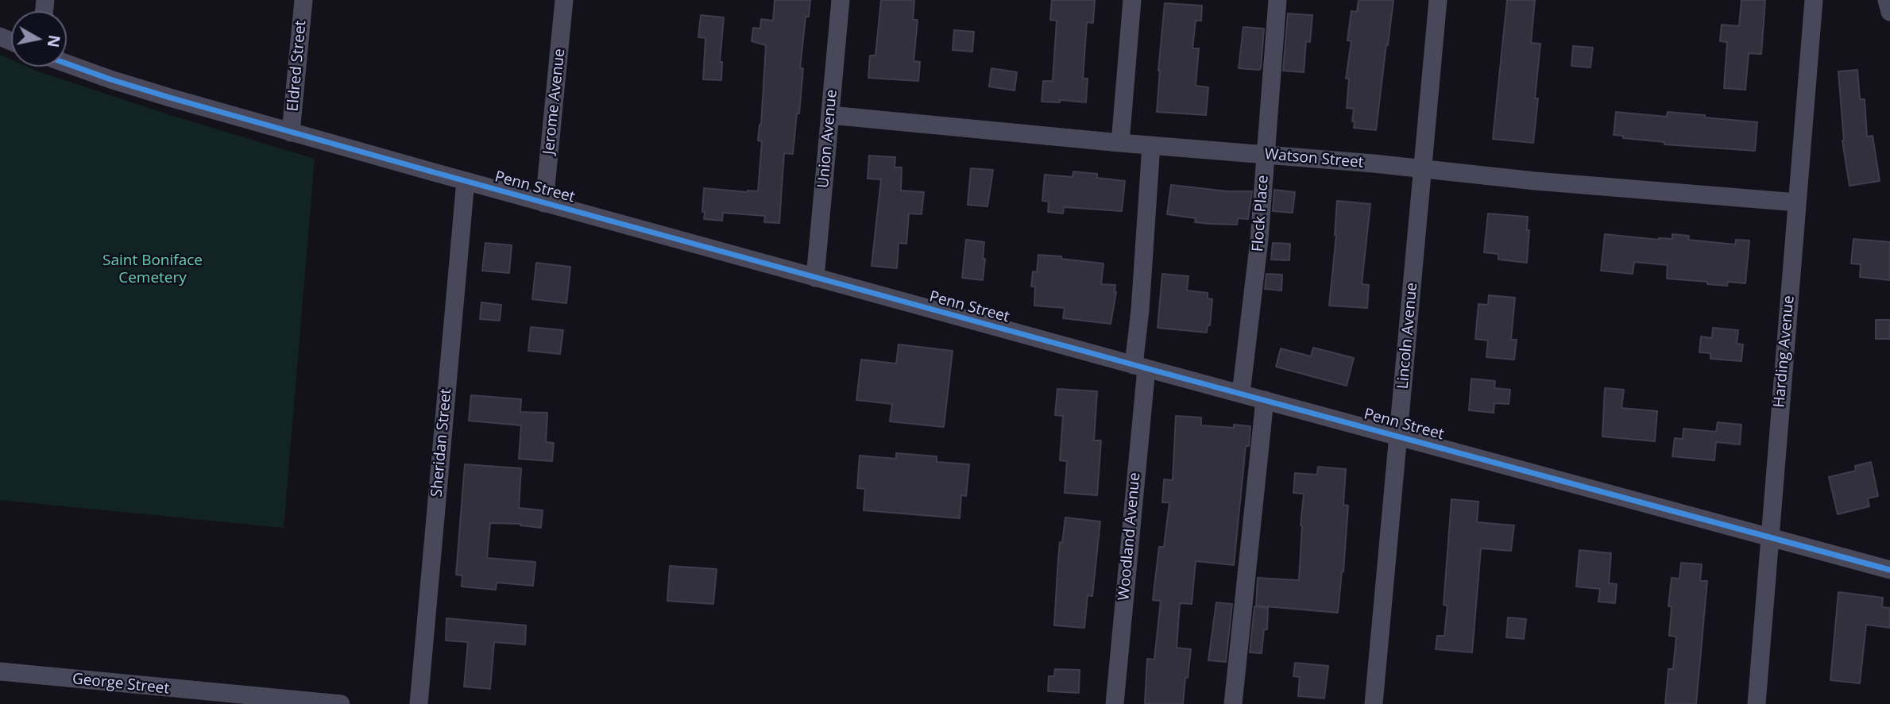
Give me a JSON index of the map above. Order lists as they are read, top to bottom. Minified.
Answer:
{"streets":{"street":["Eldred Street","Jerome Avenue","Union Avenue","Watson Street","Penn Street","Flock Place","Lincoln Avenue","Harding Avenue","Sheridan Street","Woodland Avenue","George Street"]},"crossings":[["Eldred Street","Penn Street"],["Jerome Avenue","Penn Street"],["Union Avenue","Watson Street"],["Union Avenue","Penn Street"],["Watson Street","Flock Place"],["Watson Street","Lincoln Avenue"],["Watson Street","Harding Avenue"],["Watson Street","Woodland Avenue"],["Penn Street","Flock Place"],["Penn Street","Lincoln Avenue"],["Penn Street","Harding Avenue"],["Penn Street","Sheridan Street"],["Penn Street","Woodland Avenue"]],"parks":["Saint Boniface Cemetery"],"north":"right"}
